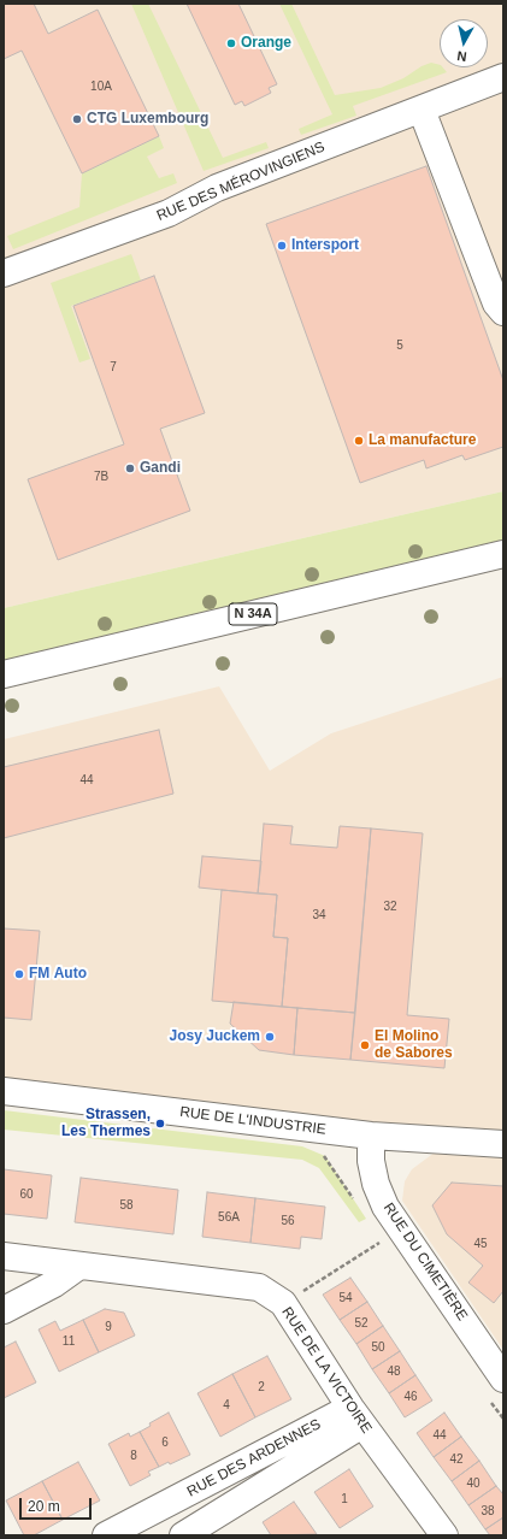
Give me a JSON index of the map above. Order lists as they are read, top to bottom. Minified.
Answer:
{"streets":{"street":["RUE DES MÉROVINGIENS","N 34A","RUE DE L'INDUSTRIE","RUE DU CIMETIÈRE","RUE DE LA VICTOIRE","RUE DES ARDENNES"]},"crossings":[["RUE DE L'INDUSTRIE","RUE DU CIMETIÈRE"],["RUE DE LA VICTOIRE","RUE DES ARDENNES"]],"places":["Orange","CTG Luxembourg","Intersport","La manufacture","Gandi","FM Auto","Josy Juckem","El Molino de Sabores","Strassen, Les Thermes"],"house_numbers":["10A","5","7","7B","44","32","34","60","58","56A","56","45","54","52","9","11","50","48","2","46","4","44","6","8","42","40","1","38"],"scale_bar":"20 m","north":"bottom"}
